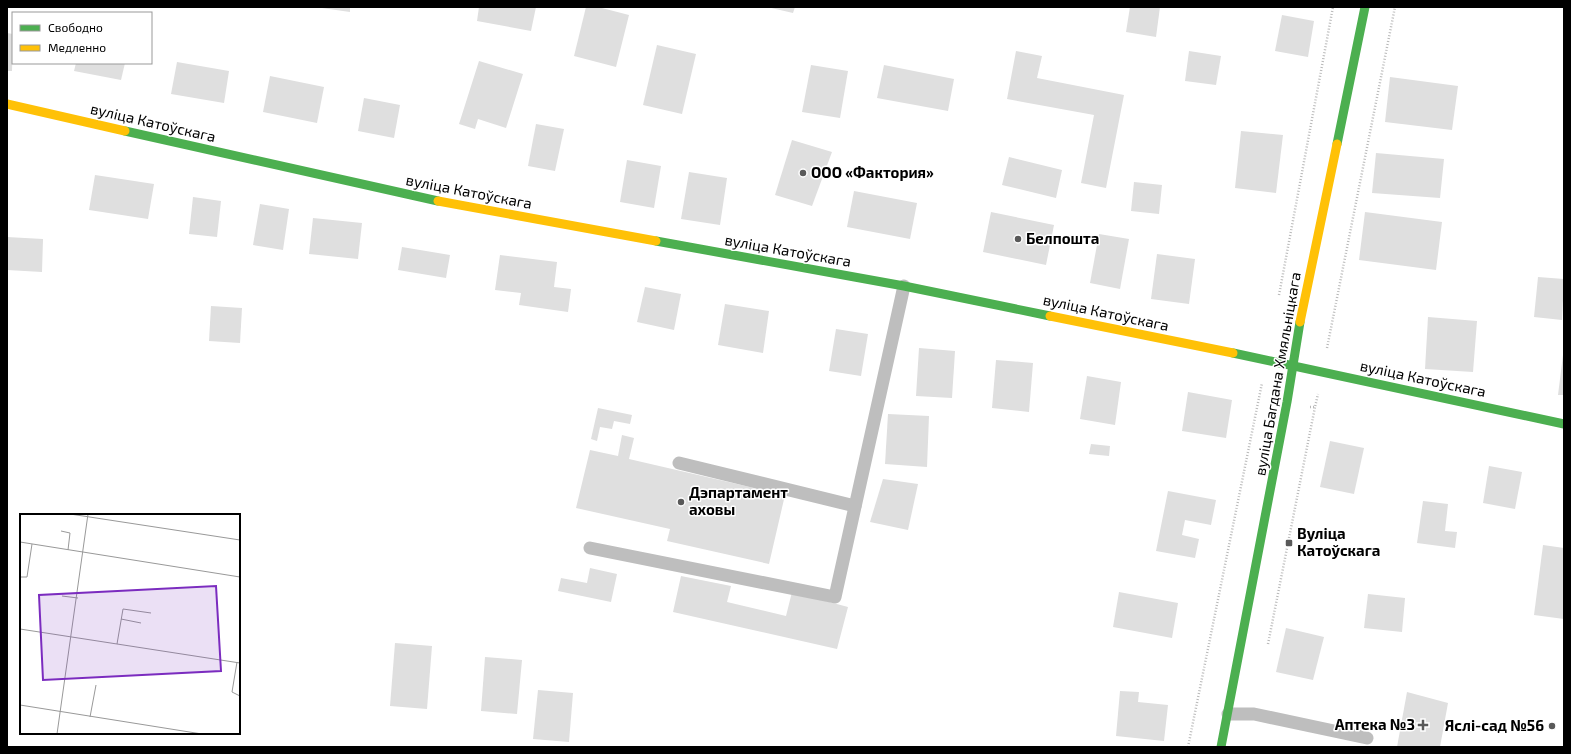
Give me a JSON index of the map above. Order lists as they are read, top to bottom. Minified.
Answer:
{"streets":{"street":["вуліца Катоўскага","вуліца Багдана Хмяльніцкага"]},"crossings":[["вуліца Катоўскага","вуліца Багдана Хмяльніцкага"]],"places":{"other":["ООО «Фактория»","Белпошта","Дэпартамент аховы","Яслі-сад №56"],"transit":["Вуліца Катоўскага"],"health":["Аптека №3"]},"legend":["Свободно","Медленно"]}
